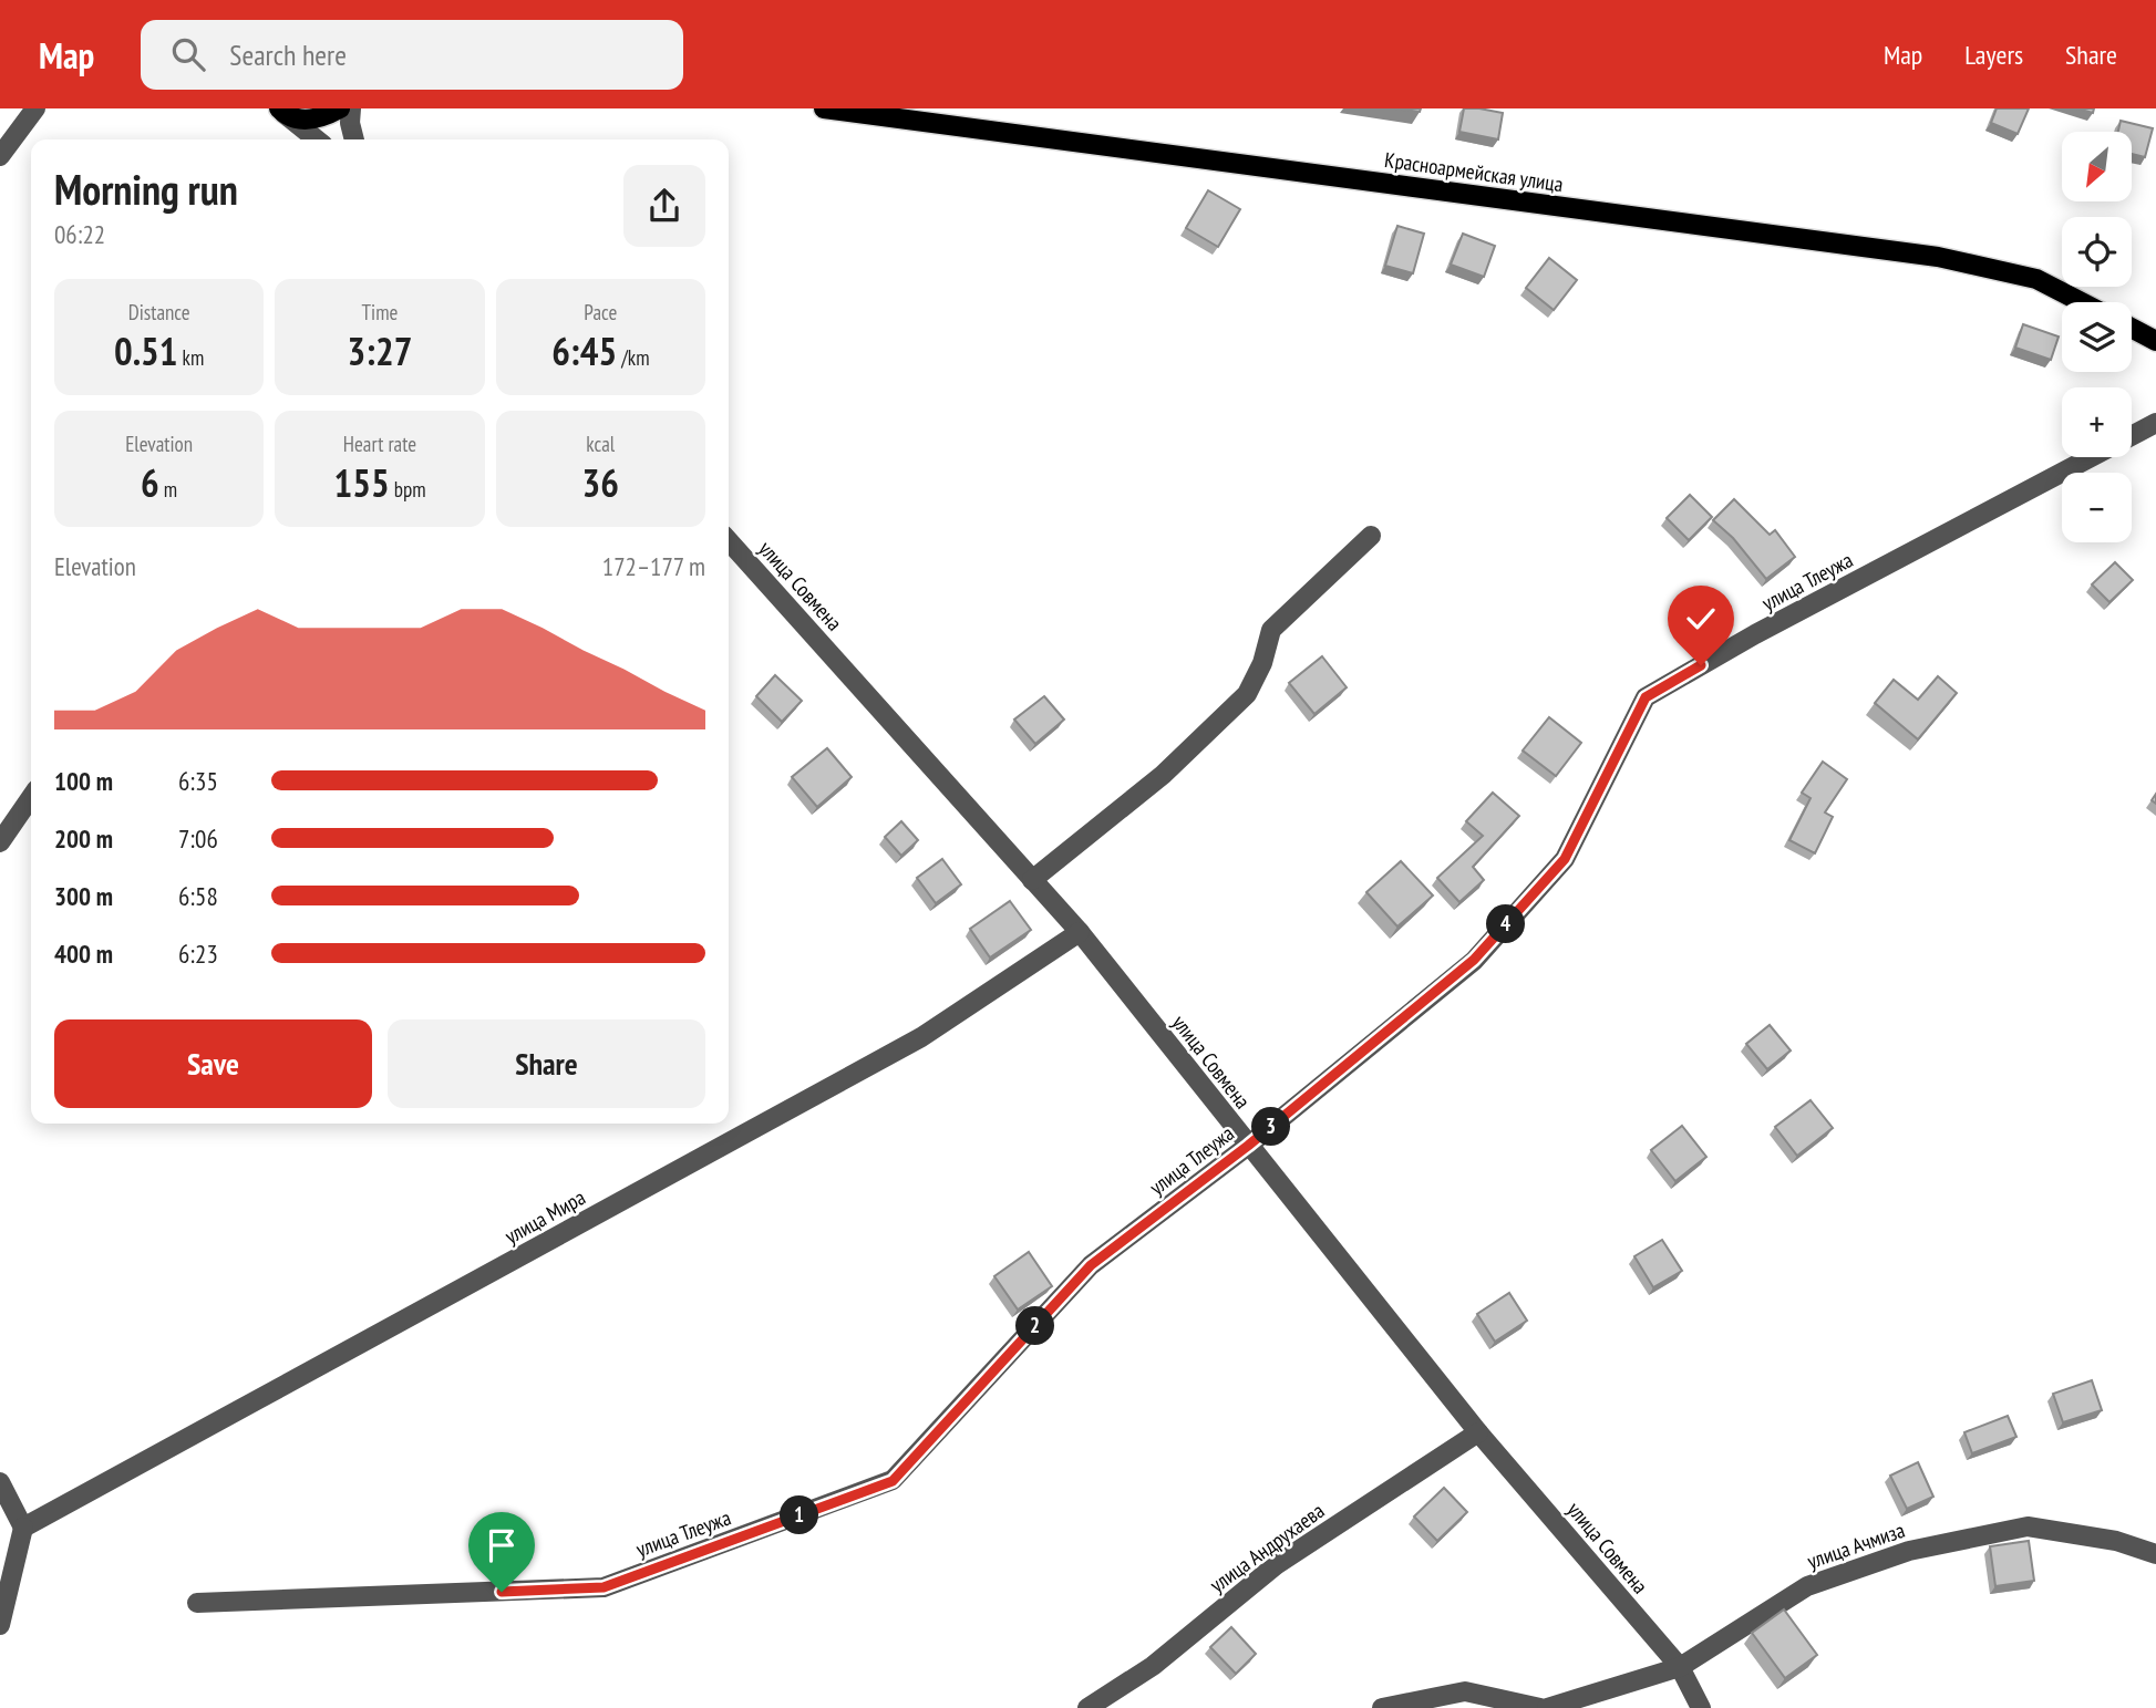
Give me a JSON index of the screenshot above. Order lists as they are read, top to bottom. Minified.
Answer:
{"streets":{"main road":["Красноармейская улица"],"street":["улица Тлеужа","улица Совмена","улица Мира","улица Ачмиза","улица Андрухаева"]},"crossings":[["улица Тлеужа","улица Совмена"],["улица Совмена","улица Мира"],["улица Совмена","улица Ачмиза"],["улица Совмена","улица Андрухаева"]],"north":"bottom left","page":{"header":"Map","search":"Search here","nav":["Map","Layers","Share"],"map_buttons":["+","−"],"heading":["Morning run","06:22"],"stats":[["Distance","0.51 km"],["Time","3:27"],["Pace","6:45 /km"],["Elevation","6 m"],["Heart rate","155 bpm"],["kcal","36"]],"chart":["Elevation","172–177 m"],"list":[{"name":"100 m","note":"6:35"},{"name":"200 m","note":"7:06"},{"name":"300 m","note":"6:58"},{"name":"400 m","note":"6:23"}],"pins":["4","3","2","1"],"buttons":["Save","Share"]}}
